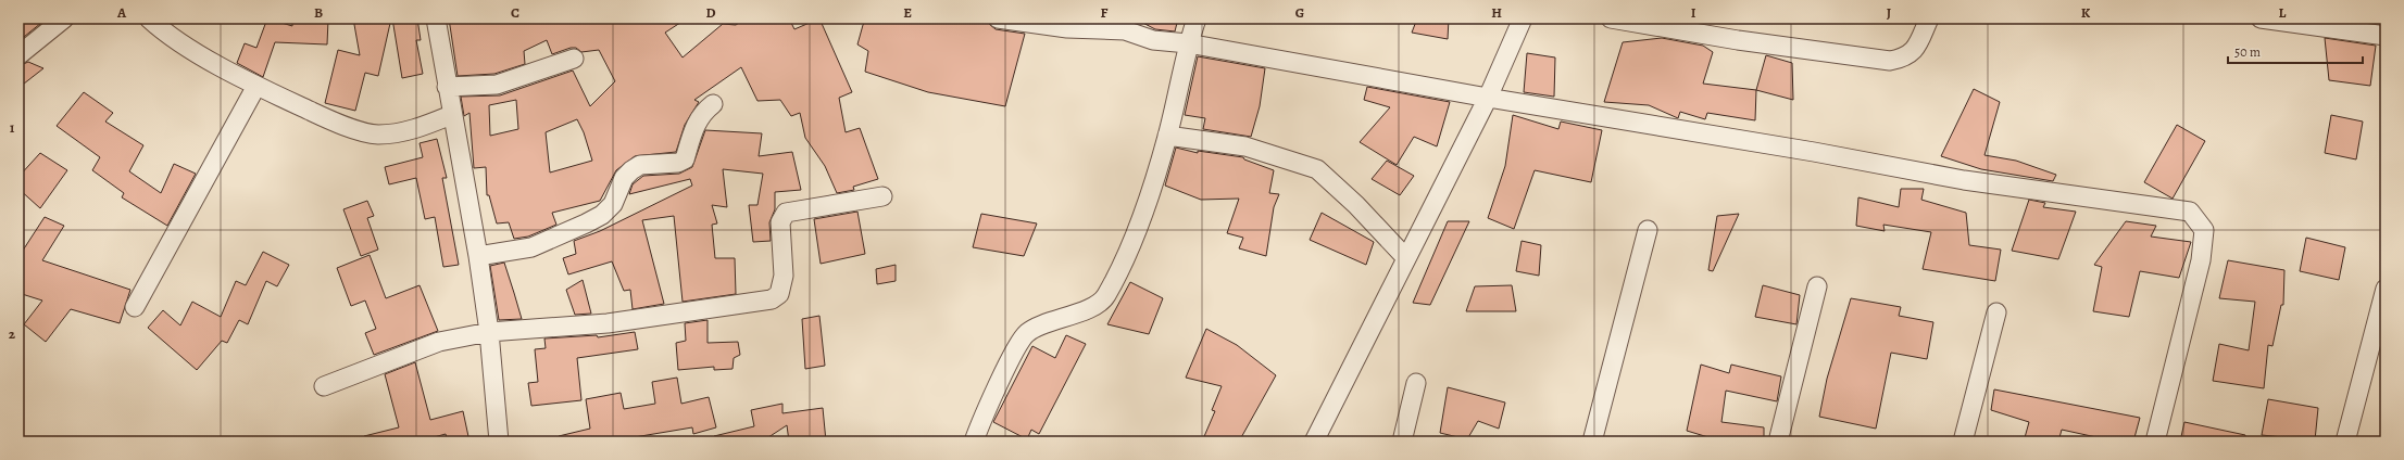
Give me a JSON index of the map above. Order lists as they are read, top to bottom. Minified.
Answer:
{"scale_bar":"50 m","grid":{"columns":["A","B","C","D","E","F","G","H","I","J","K","L"],"rows":["1","2"]}}
